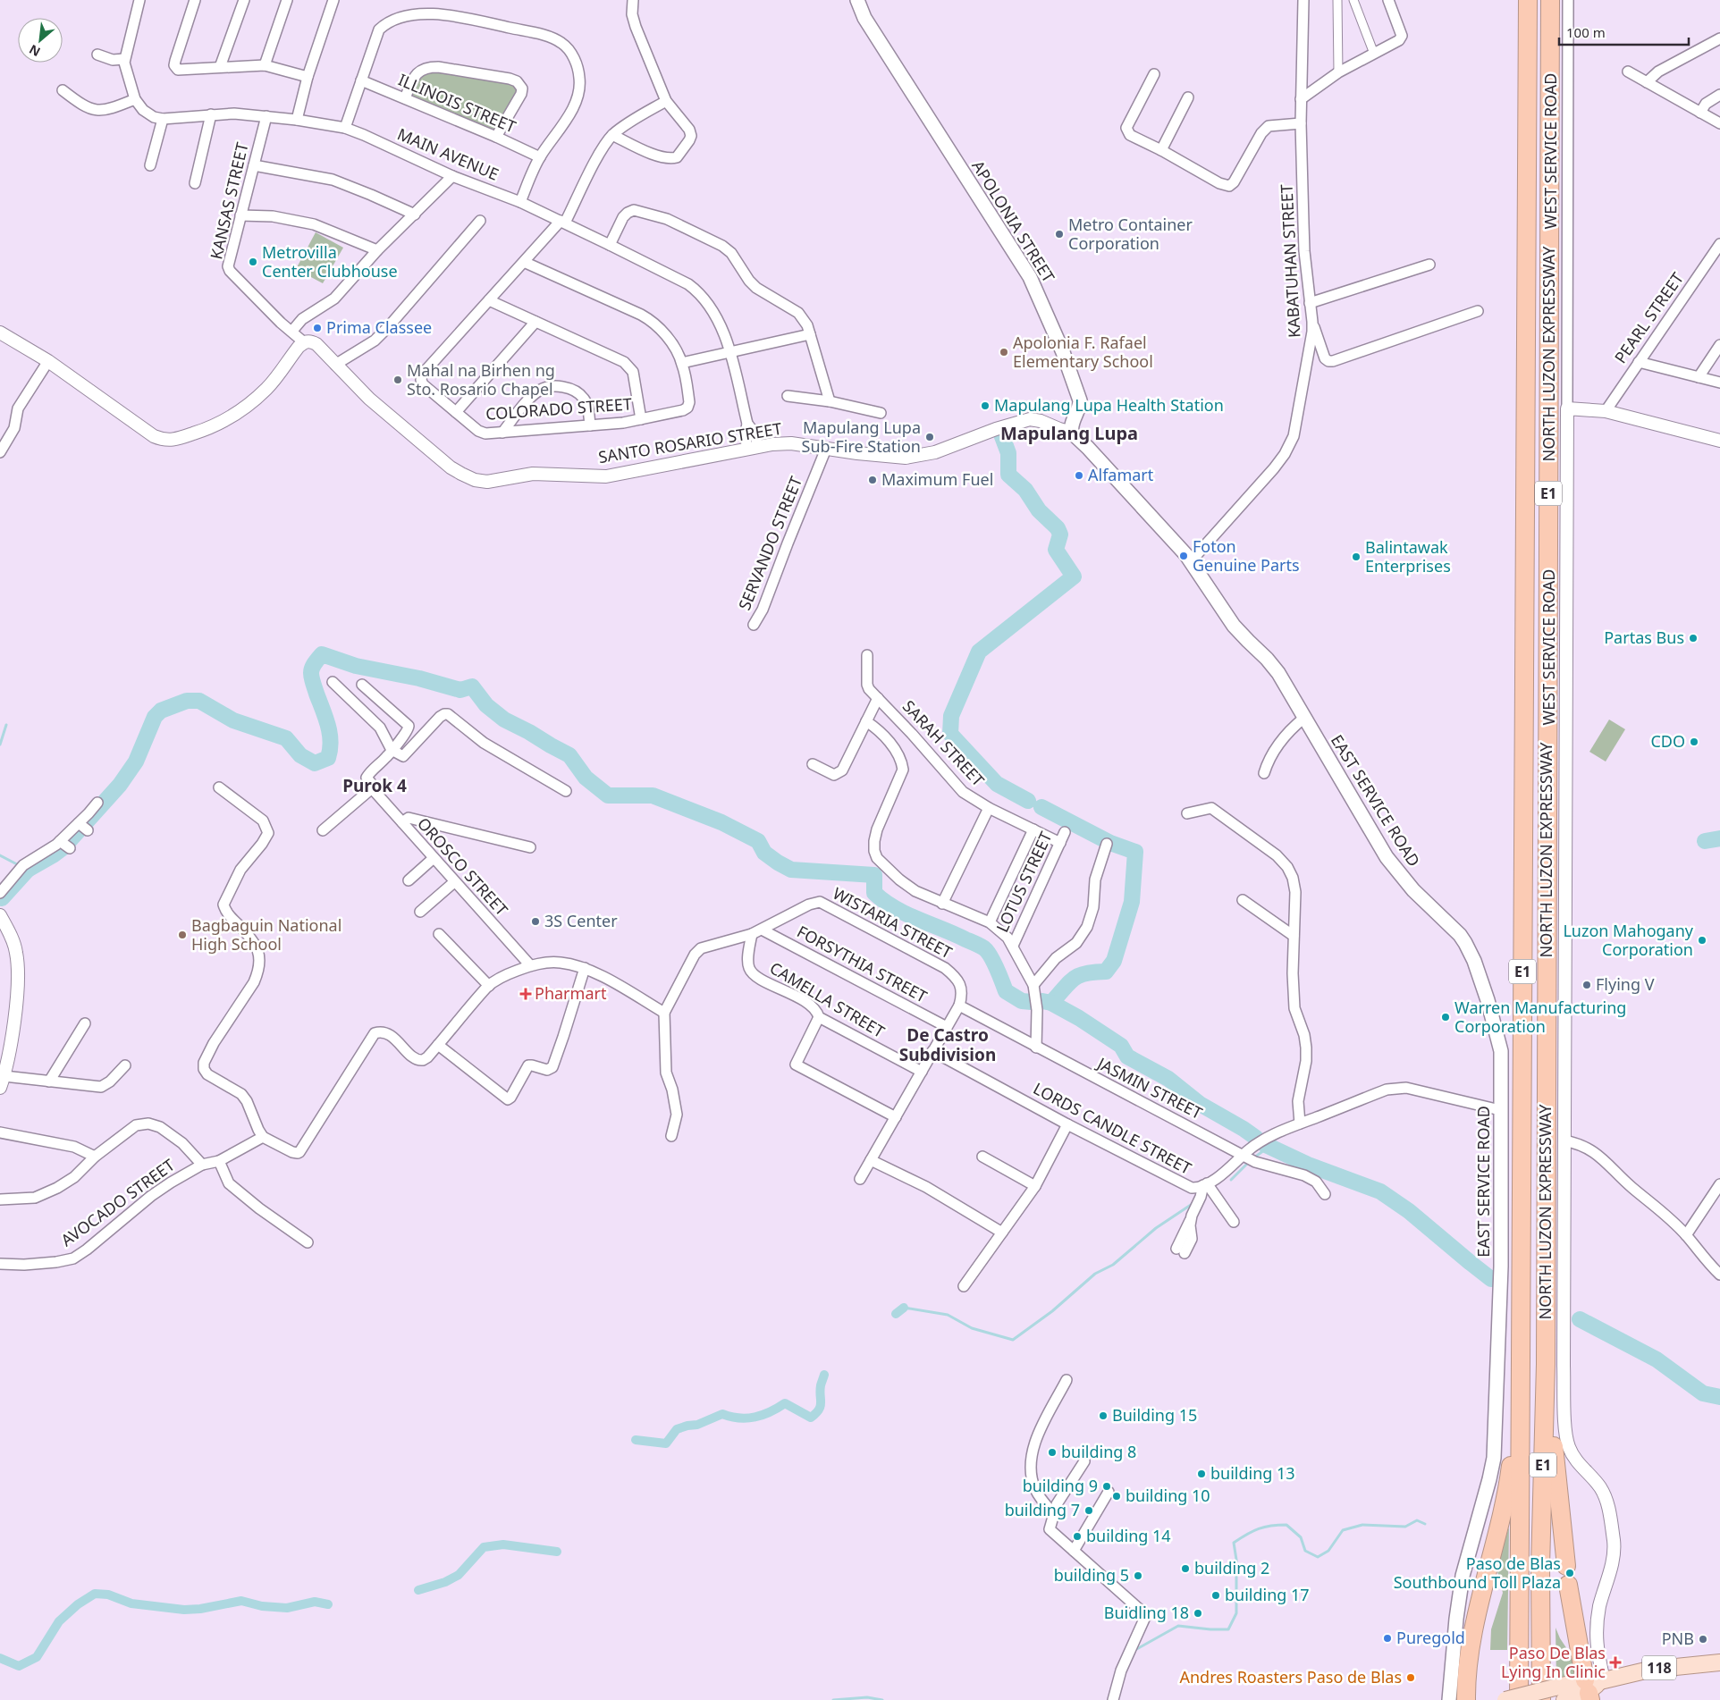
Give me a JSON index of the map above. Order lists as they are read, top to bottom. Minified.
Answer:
{"streets":{"highway":["NORTH LUZON EXPRESSWAY","E1"],"main road":["APOLONIA STREET","EAST SERVICE ROAD","118"],"street":["ILLINOIS STREET","WEST SERVICE ROAD","MAIN AVENUE","KANSAS STREET","KABATUHAN STREET","PEARL STREET","COLORADO STREET","SANTO ROSARIO STREET","SERVANDO STREET","SARAH STREET","OROSCO STREET","LOTUS STREET","WISTARIA STREET","FORSYTHIA STREET","CAMELLA STREET","JASMIN STREET","LORDS CANDLE STREET","AVOCADO STREET"]},"crossings":[["WEST SERVICE ROAD","118"],["MAIN AVENUE","KANSAS STREET"],["MAIN AVENUE","COLORADO STREET"],["MAIN AVENUE","SANTO ROSARIO STREET"],["KANSAS STREET","SANTO ROSARIO STREET"],["APOLONIA STREET","SANTO ROSARIO STREET"],["SANTO ROSARIO STREET","SERVANDO STREET"],["SARAH STREET","LOTUS STREET"],["EAST SERVICE ROAD","LORDS CANDLE STREET"],["WISTARIA STREET","FORSYTHIA STREET"],["WISTARIA STREET","JASMIN STREET"],["JASMIN STREET","LORDS CANDLE STREET"]],"districts":["Mapulang Lupa","Purok 4","De Castro Subdivision"],"places":{"other":["Metro Container Corporation","Metrovilla Center Clubhouse","Prima Classee","Apolonia F. Rafael Elementary School","Mahal na Birhen ng Sto. Rosario Chapel","Mapulang Lupa Health Station","Mapulang Lupa Sub-Fire Station","Alfamart","Maximum Fuel","Foton Genuine Parts","Balintawak Enterprises","Partas Bus","CDO","3S Center","Bagbaguin National High School","Luzon Mahogany Corporation","Flying V","Warren Manufacturing Corporation","Building 15","building 8","building 13","building 9","building 10","building 7","building 14","building 2","Paso de Blas Southbound Toll Plaza","building 5","building 17","Buidling 18","Puregold","PNB","Andres Roasters Paso de Blas"],"health":["Pharmart","Paso De Blas Lying In Clinic"]},"scale_bar":"100 m","north":"bottom left"}
